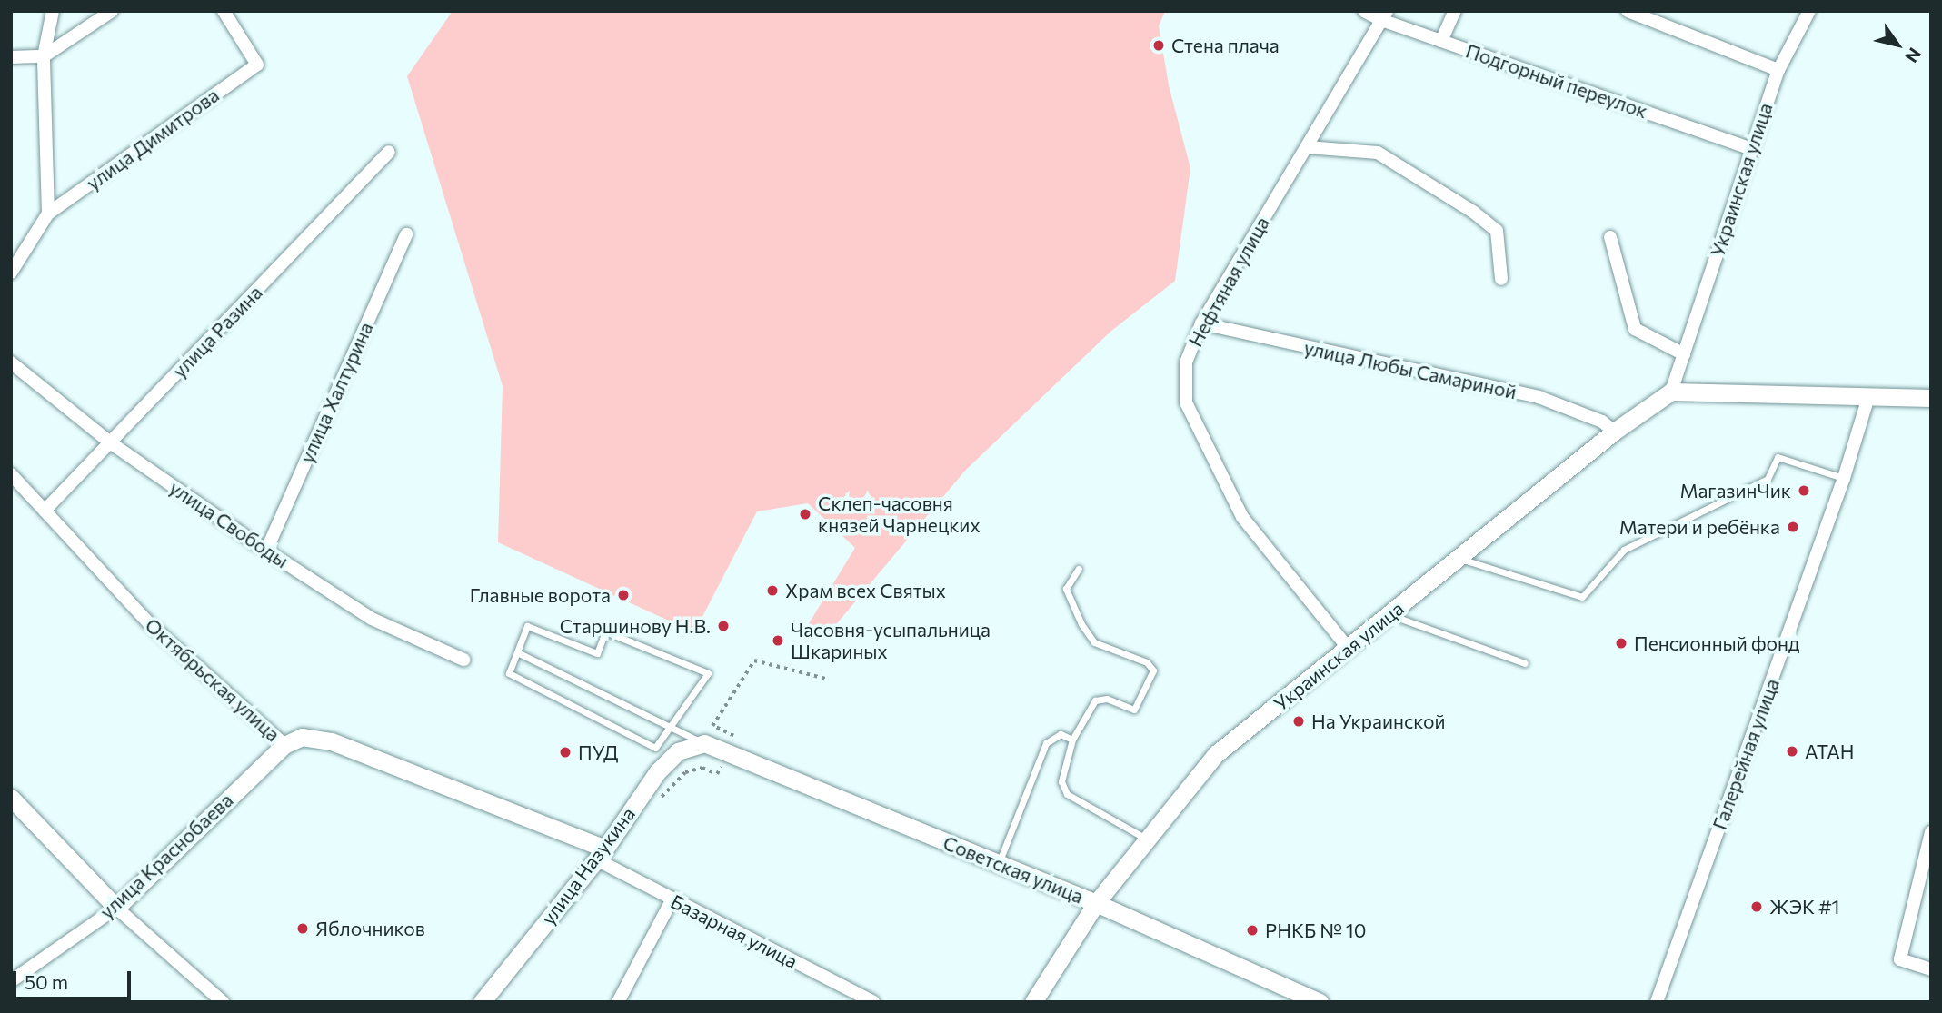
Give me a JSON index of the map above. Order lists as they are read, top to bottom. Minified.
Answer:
{"streets":{"street":["Подгорный переулок","улица Димитрова","Украинская улица","Нефтяная улица","улица Разина","улица Любы Самариной","улица Халтурина","улица Свободы","Октябрьская улица","Галерейная улица","улица Краснобаева","улица Назукина","Советская улица","Базарная улица"]},"crossings":[["Подгорный переулок","Украинская улица"],["Подгорный переулок","Нефтяная улица"],["Украинская улица","Нефтяная улица"],["Украинская улица","улица Любы Самариной"],["Украинская улица","Советская улица"],["Нефтяная улица","улица Любы Самариной"],["улица Разина","улица Свободы"],["улица Разина","Октябрьская улица"],["улица Халтурина","улица Свободы"],["Октябрьская улица","улица Краснобаева"],["Октябрьская улица","улица Назукина"],["Октябрьская улица","Базарная улица"],["улица Назукина","Советская улица"],["улица Назукина","Базарная улица"]],"places":["Стена плача","МагазинЧик","Склеп-часовня князей Чарнецких","Матери и ребёнка","Храм всех Святых","Главные ворота","Старшинову Н.В.","Часовня-усыпальница Шкариных","Пенсионный фонд","На Украинской","АТАН","ПУД","ЖЭК #1","Яблочников","РНКБ № 10"],"scale_bar":"50 m","north":"bottom right"}
